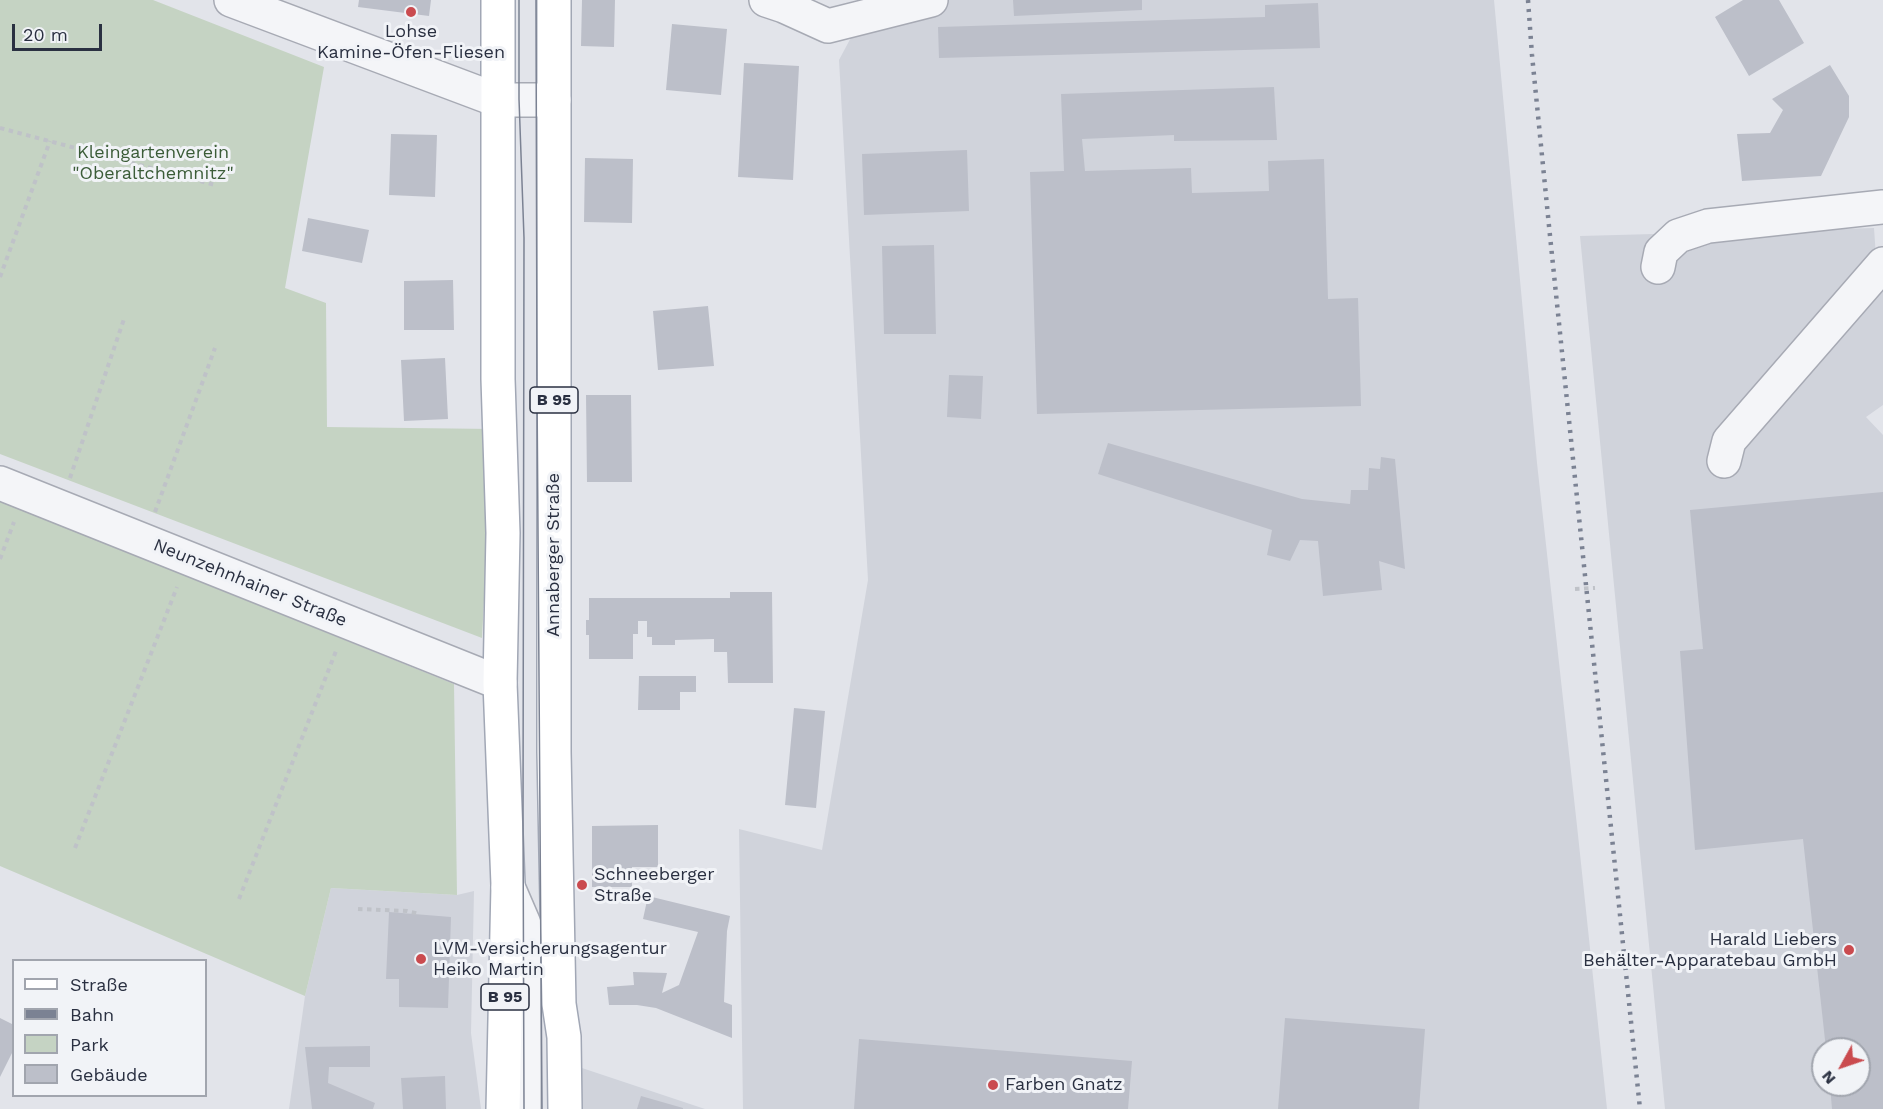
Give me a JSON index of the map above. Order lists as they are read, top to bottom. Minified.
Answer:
{"streets":{"main road":["B 95","Annaberger Straße"],"street":["Neunzehnhainer Straße"]},"crossings":[["B 95","Neunzehnhainer Straße"]],"parks":["Kleingartenverein \"Oberaltchemnitz\""],"places":["Lohse Kamine-Öfen-Fliesen","Schneeberger Straße","Harald Liebers Behälter-Apparatebau GmbH","LVM-Versicherungsagentur Heiko Martin","Farben Gnatz"],"legend":["Straße","Bahn","Park","Gebäude"],"scale_bar":"20 m","north":"bottom left"}
